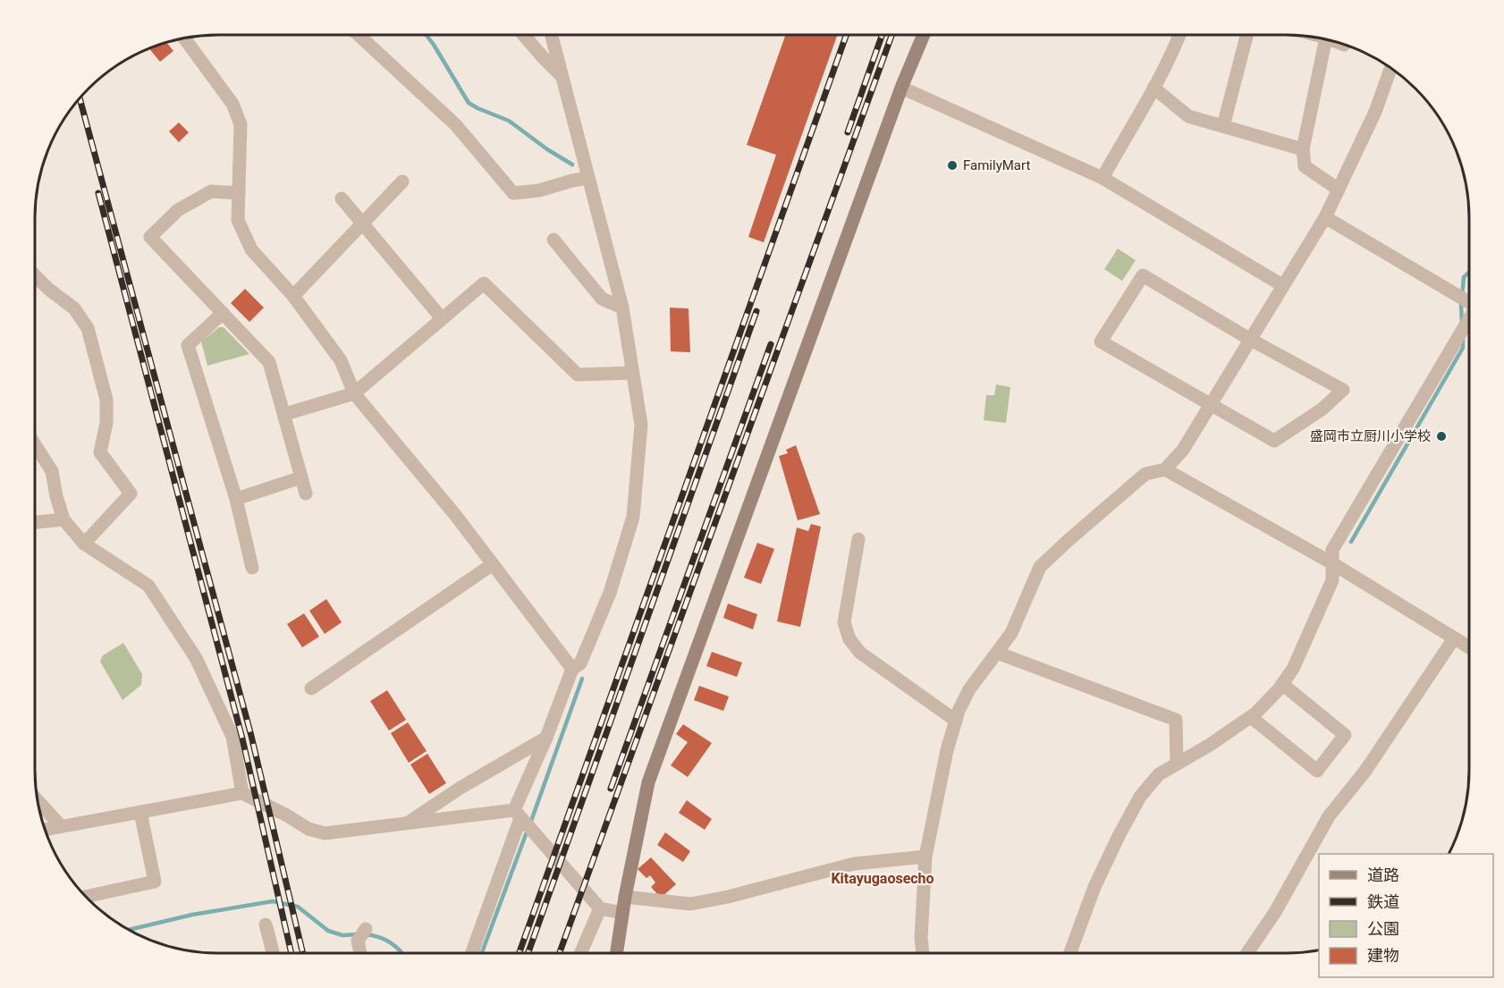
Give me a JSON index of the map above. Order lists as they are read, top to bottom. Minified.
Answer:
{"districts":["Kitayugaosecho"],"places":["FamilyMart","盛岡市立厨川小学校"],"legend":["道路","鉄道","公園","建物"]}
